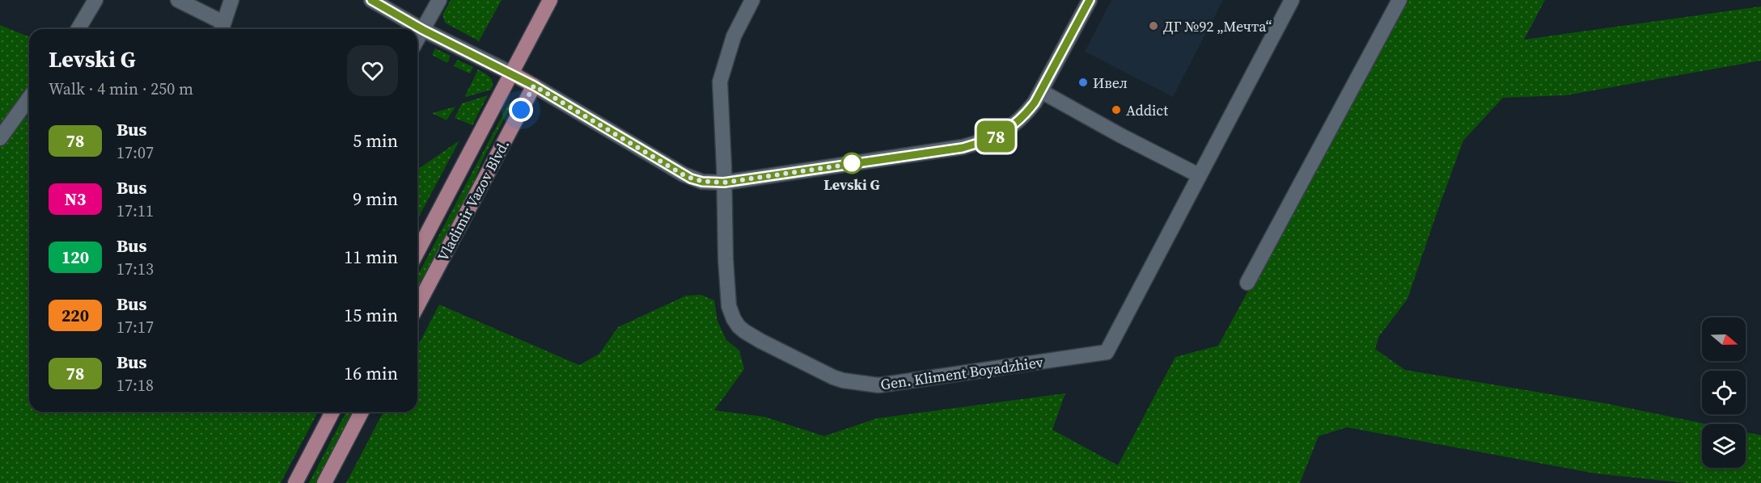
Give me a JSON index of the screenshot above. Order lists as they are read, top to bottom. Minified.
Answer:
{"streets":{"main road":["Vladimir Vazov Blvd."],"street":["Gen. Kliment Boyadzhiev"]},"places":["ДГ №92 „Мечта“","Ивел","Addict","Levski G"],"lines":["bus line 78"],"north":"right","page":{"on_map":"78","heading":["Levski G","Walk · 4 min · 250 m"],"list":[{"mark":"78","name":"Bus","note":"17:07","value":"5 min"},{"mark":"N3","name":"Bus","note":"17:11","value":"9 min"},{"mark":"120","name":"Bus","note":"17:13","value":"11 min"},{"mark":"220","name":"Bus","note":"17:17","value":"15 min"},{"mark":"78","name":"Bus","note":"17:18","value":"16 min"}]}}
